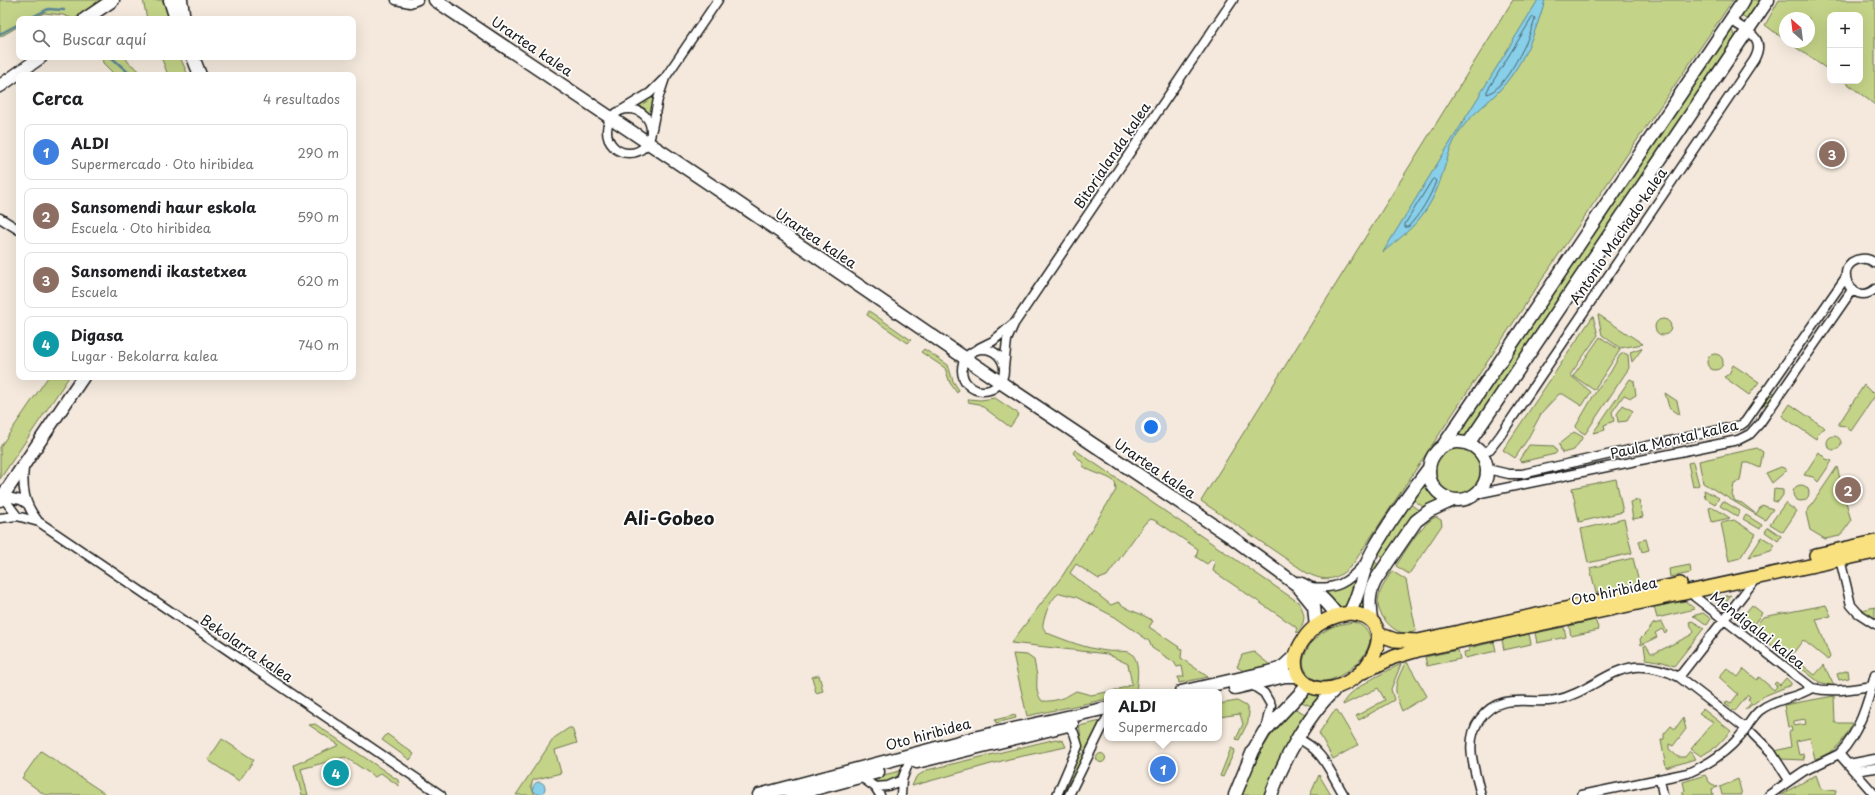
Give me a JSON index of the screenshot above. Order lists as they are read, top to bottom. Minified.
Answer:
{"streets":{"main road":["Oto hiribidea"],"street":["Urartea kalea","Bitorialanda kalea","Antonio Machado kalea","Paula Montal kalea","Mendigalai kalea","Bekolarra kalea"]},"crossings":[["Urartea kalea","Oto hiribidea"],["Antonio Machado kalea","Paula Montal kalea"],["Oto hiribidea","Mendigalai kalea"]],"districts":["Ali-Gobeo"],"north":"top left","page":{"map_buttons":["+","−"],"search":"Buscar aquí","heading":["Cerca","4 resultados"],"list":[{"mark":"1","name":"ALDI","note":"Supermercado · Oto hiribidea","value":"290 m"},{"mark":"2","name":"Sansomendi haur eskola","note":"Escuela · Oto hiribidea","value":"590 m"},{"mark":"3","name":"Sansomendi ikastetxea","note":"Escuela","value":"620 m"},{"mark":"4","name":"Digasa","note":"Lugar · Bekolarra kalea","value":"740 m"}],"pins":["3","2","1","4"],"popup":["ALDI","Supermercado"]}}
